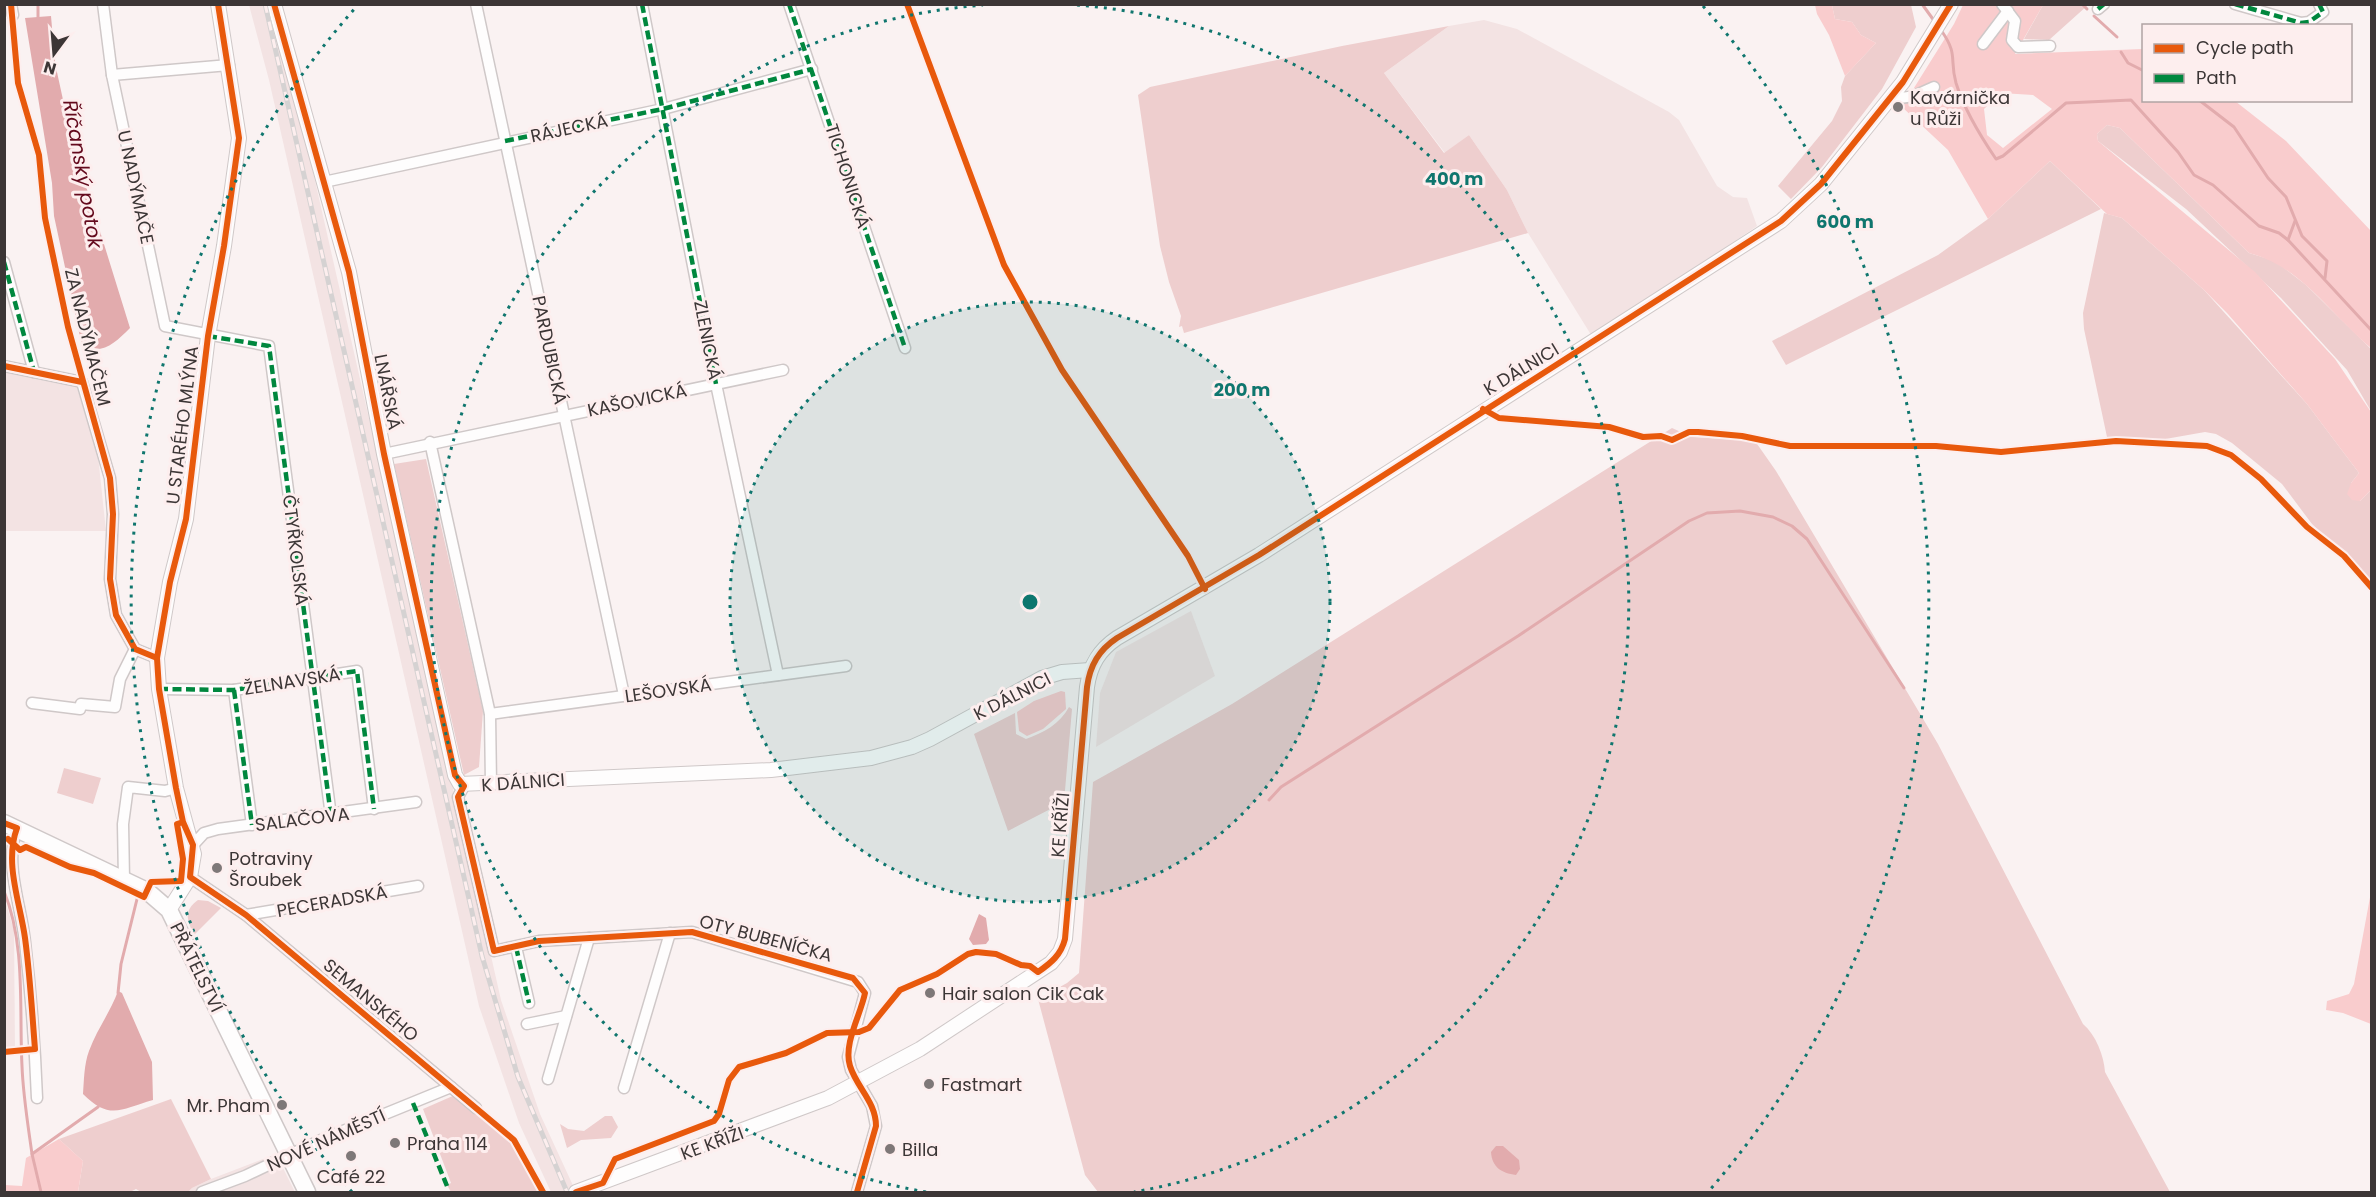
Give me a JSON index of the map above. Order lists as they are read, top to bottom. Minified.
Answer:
{"streets":{"main road":["PŘÁTELSTVÍ"],"street":["RÁJECKÁ","TICHONICKÁ","U NADÝMAČE","ZA NADÝMAČEM","ZLENICKÁ","PARDUBICKÁ","K DÁLNICI","LNÁŘSKÁ","KAŠOVICKÁ","U STARÉHO MLÝNA","ČTYŘKOLSKÁ","ŽELNAVSKÁ","LEŠOVSKÁ","SALAČOVA","KE KŘÍŽI","PECERADSKÁ","OTY BUBENÍČKA","SEMANSKÉHO","NOVÉ NÁMĚSTÍ"]},"crossings":[["RÁJECKÁ","TICHONICKÁ"],["RÁJECKÁ","ZLENICKÁ"],["RÁJECKÁ","PARDUBICKÁ"],["RÁJECKÁ","LNÁŘSKÁ"],["U NADÝMAČE","U STARÉHO MLÝNA"],["U NADÝMAČE","ČTYŘKOLSKÁ"],["ZLENICKÁ","KAŠOVICKÁ"],["ZLENICKÁ","LEŠOVSKÁ"],["PARDUBICKÁ","KAŠOVICKÁ"],["PARDUBICKÁ","LEŠOVSKÁ"],["K DÁLNICI","LNÁŘSKÁ"],["K DÁLNICI","KE KŘÍŽI"],["LNÁŘSKÁ","KAŠOVICKÁ"],["U STARÉHO MLÝNA","ČTYŘKOLSKÁ"],["U STARÉHO MLÝNA","ŽELNAVSKÁ"],["U STARÉHO MLÝNA","SALAČOVA"],["ČTYŘKOLSKÁ","ŽELNAVSKÁ"],["ČTYŘKOLSKÁ","SALAČOVA"],["ŽELNAVSKÁ","SALAČOVA"],["KE KŘÍŽI","OTY BUBENÍČKA"],["PECERADSKÁ","SEMANSKÉHO"],["PŘÁTELSTVÍ","NOVÉ NÁMĚSTÍ"],["SEMANSKÉHO","NOVÉ NÁMĚSTÍ"]],"water":["Říčanský potok"],"places":["Kavárnička u Růži","Potraviny Šroubek","Hair salon Cik Cak","Fastmart","Mr. Pham","Praha 114","Billa","Café 22"],"legend":["Cycle path","Path"],"north":"bottom","rings":["400 m","600 m","200 m"]}
